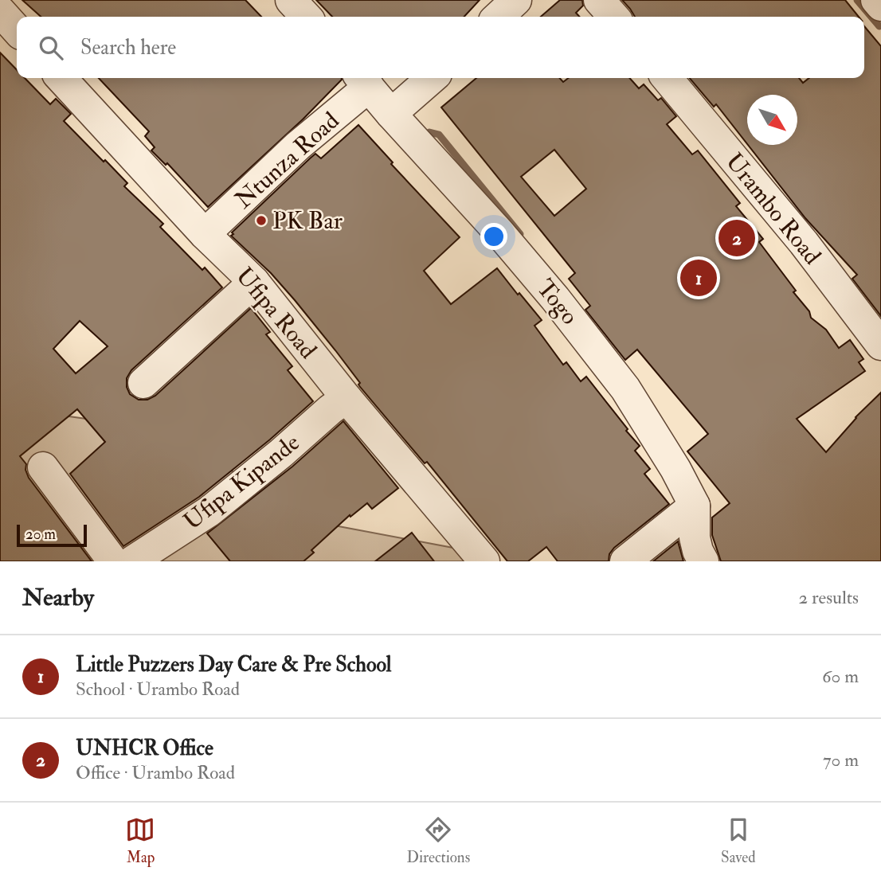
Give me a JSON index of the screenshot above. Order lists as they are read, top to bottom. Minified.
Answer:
{"streets":{"street":["Ntunza Road","Urambo Road","Togo","Ufipa Road","Ufipa Kipande"]},"crossings":[["Ntunza Road","Togo"],["Ntunza Road","Ufipa Road"],["Ufipa Road","Ufipa Kipande"]],"places":["PK Bar"],"scale_bar":"20 m","north":"bottom right","page":{"search":"Search here","pins":["2","1"],"scale":"20 m","heading":["Nearby","2 results"],"list":[{"mark":"1","name":"Little Puzzers Day Care & Pre School","note":"School · Urambo Road","value":"60 m"},{"mark":"2","name":"UNHCR Office","note":"Office · Urambo Road","value":"70 m"}],"nav":["Map","Directions","Saved"]}}
